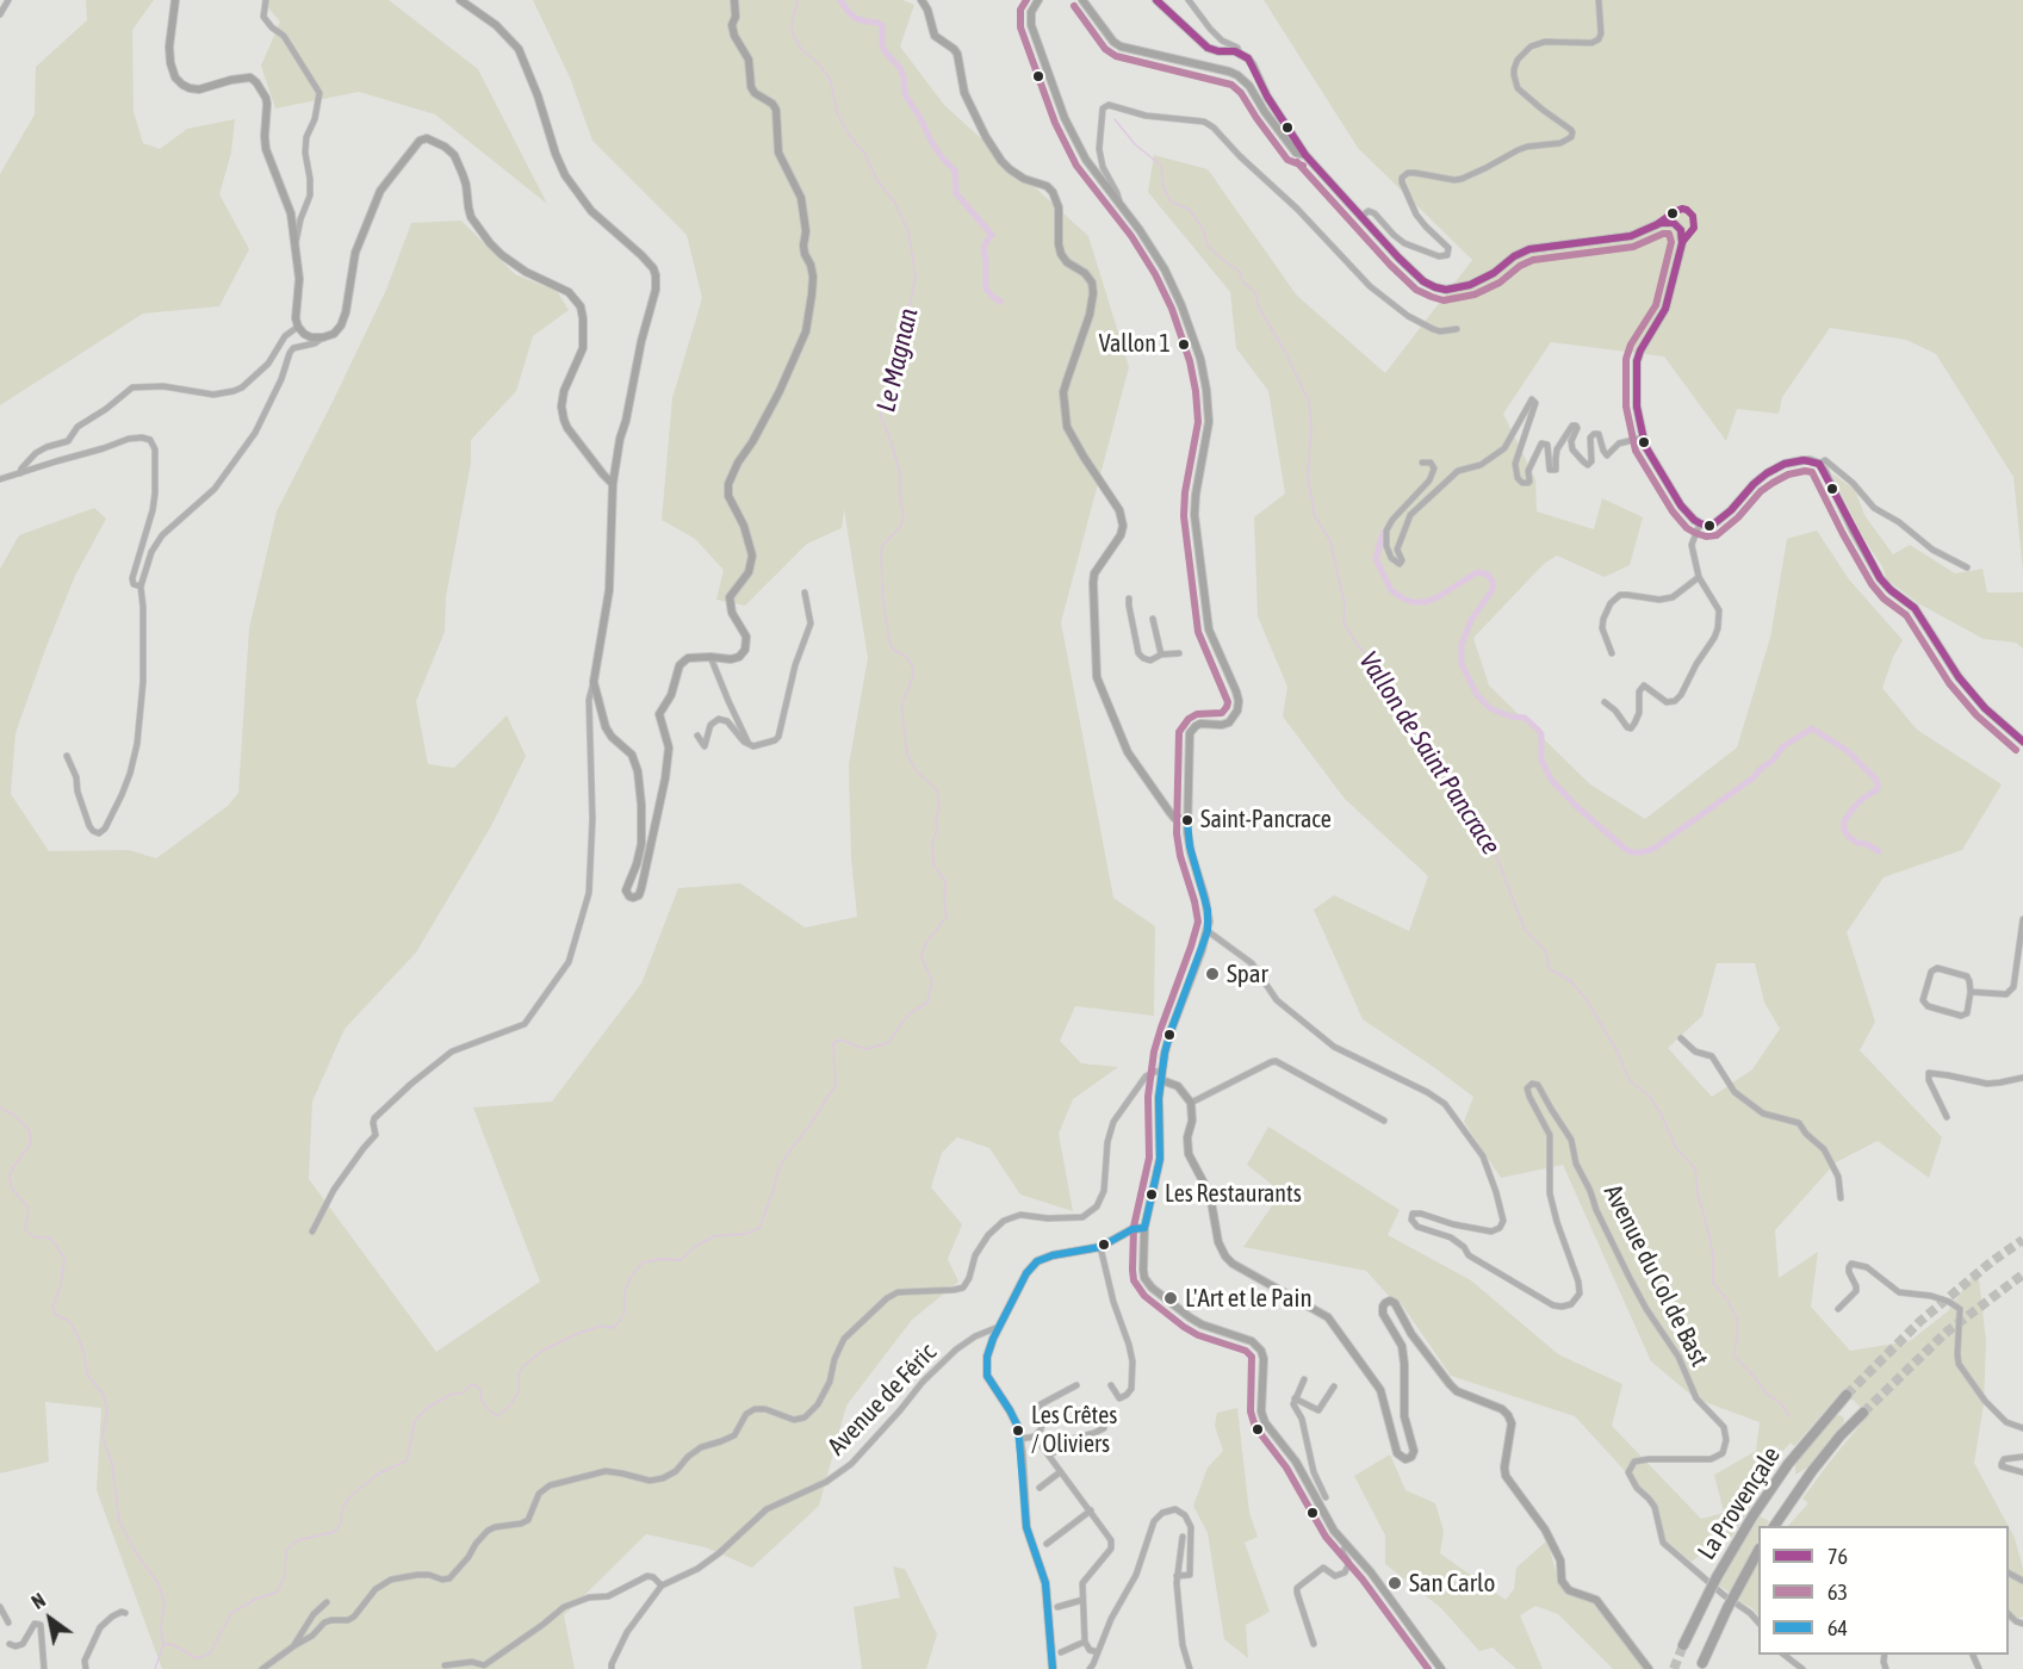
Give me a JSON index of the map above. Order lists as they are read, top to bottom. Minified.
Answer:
{"streets":{"highway":["La Provençale"],"street":["Avenue du Col de Bast","Avenue de Féric"]},"water":["Le Magnan","Vallon de Saint Pancrace"],"places":["Vallon 1","Saint-Pancrace","Spar","Les Restaurants","L'Art et le Pain","Les Crêtes / Oliviers","San Carlo"],"lines":["transit line 76","transit line 63","transit line 64"],"legend":["76","63","64"],"north":"top left"}
